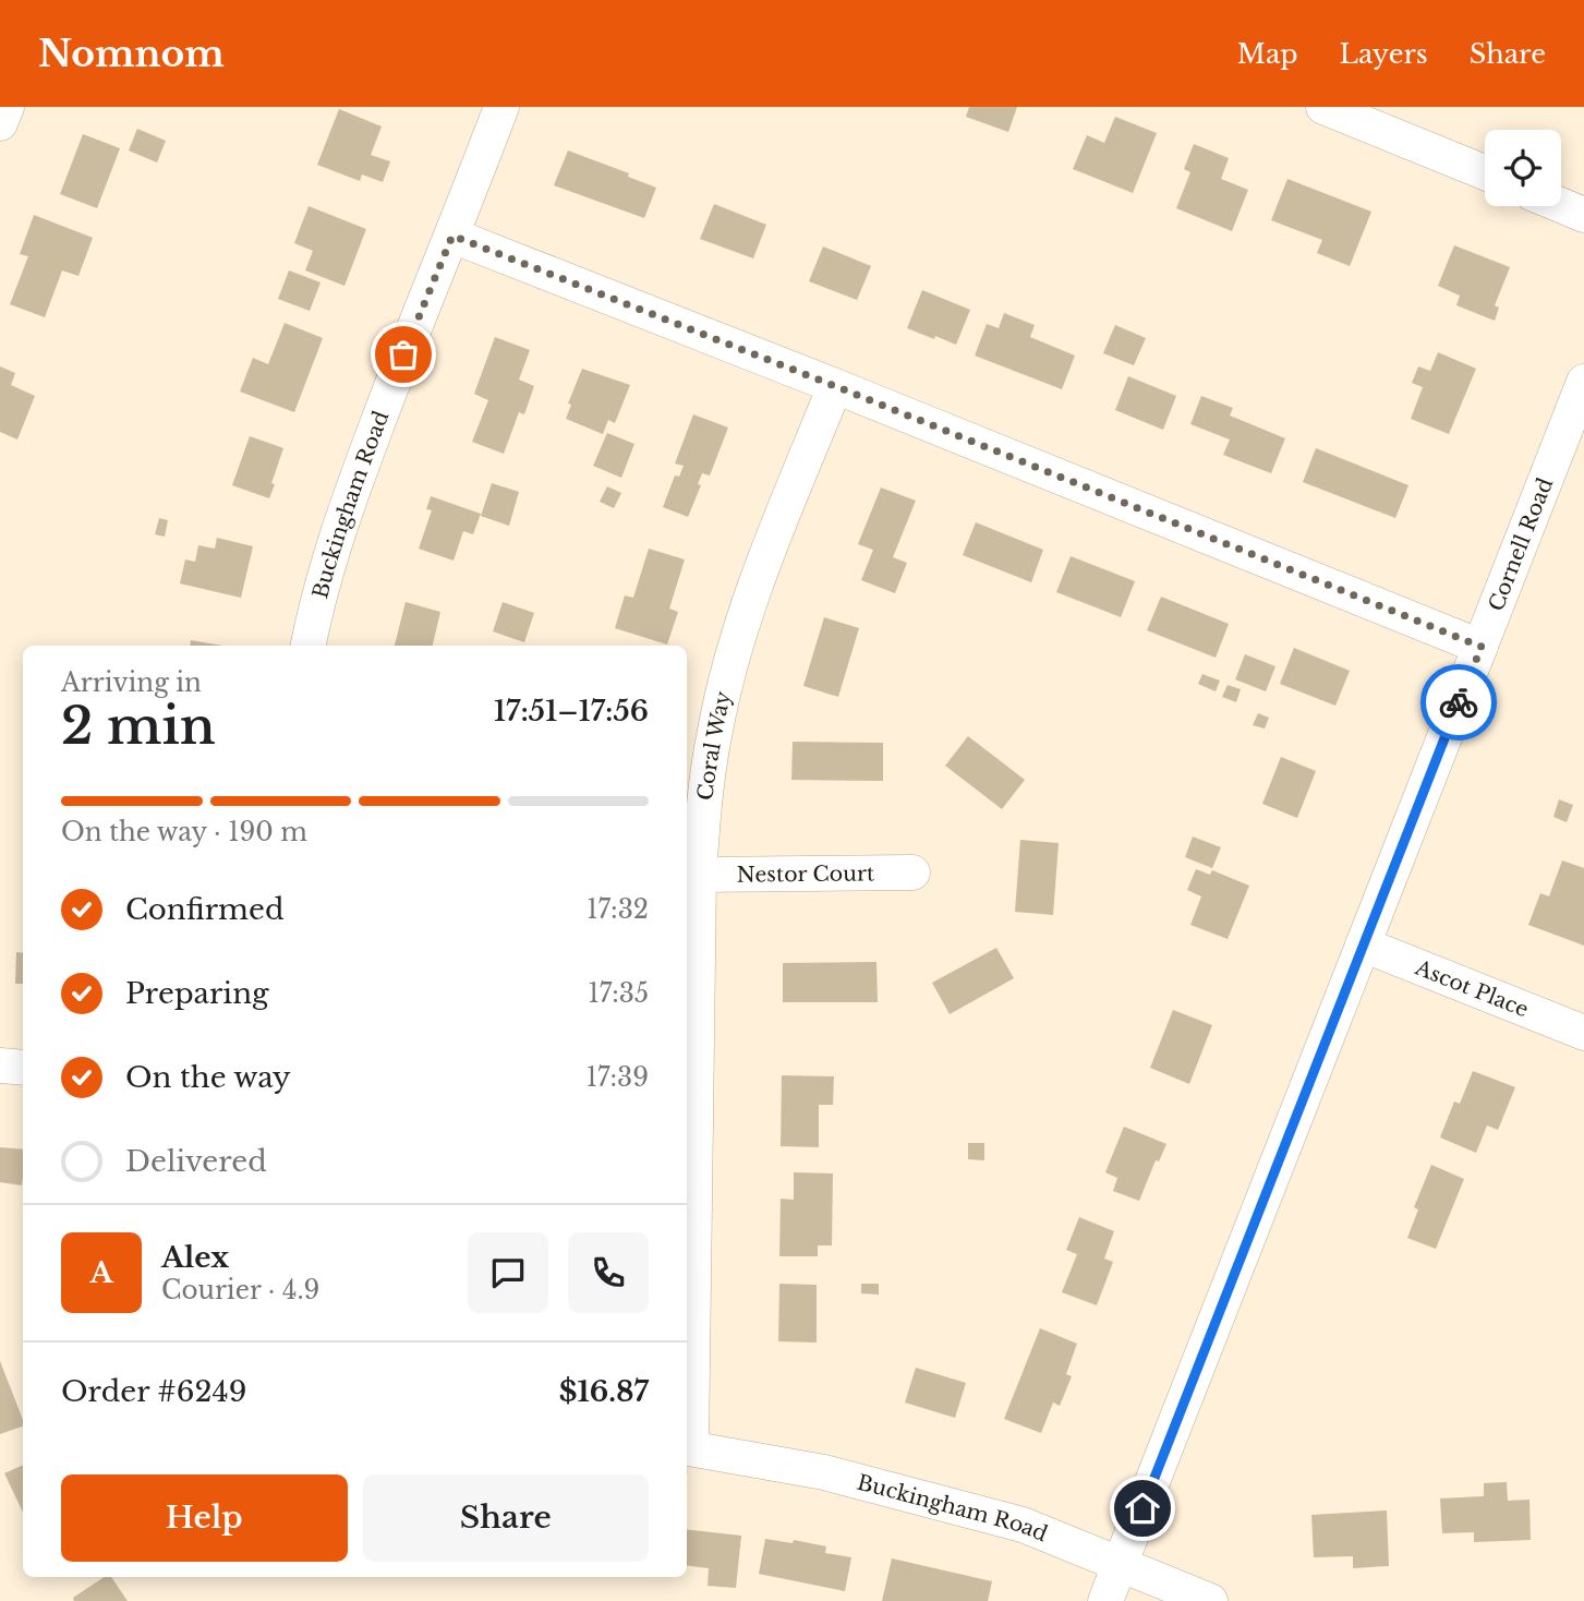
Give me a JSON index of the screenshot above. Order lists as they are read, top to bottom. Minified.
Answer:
{"streets":{"street":["Buckingham Road","Cornell Road","Coral Way","Nestor Court","Ascot Place"]},"crossings":[["Buckingham Road","Cornell Road"],["Buckingham Road","Coral Way"],["Cornell Road","Ascot Place"],["Coral Way","Nestor Court"]],"page":{"header":"Nomnom","nav":["Map","Layers","Share"],"heading":["2 min","Arriving in","17:51–17:56"],"panel":["Alex","Courier · 4.9","Order #6249","$16.87"],"bar":"On the way · 190 m","list":[["Confirmed","17:32"],["Preparing","17:35"],["On the way","17:39"],"Delivered"],"round":"A","buttons":["Help","Share"]}}
